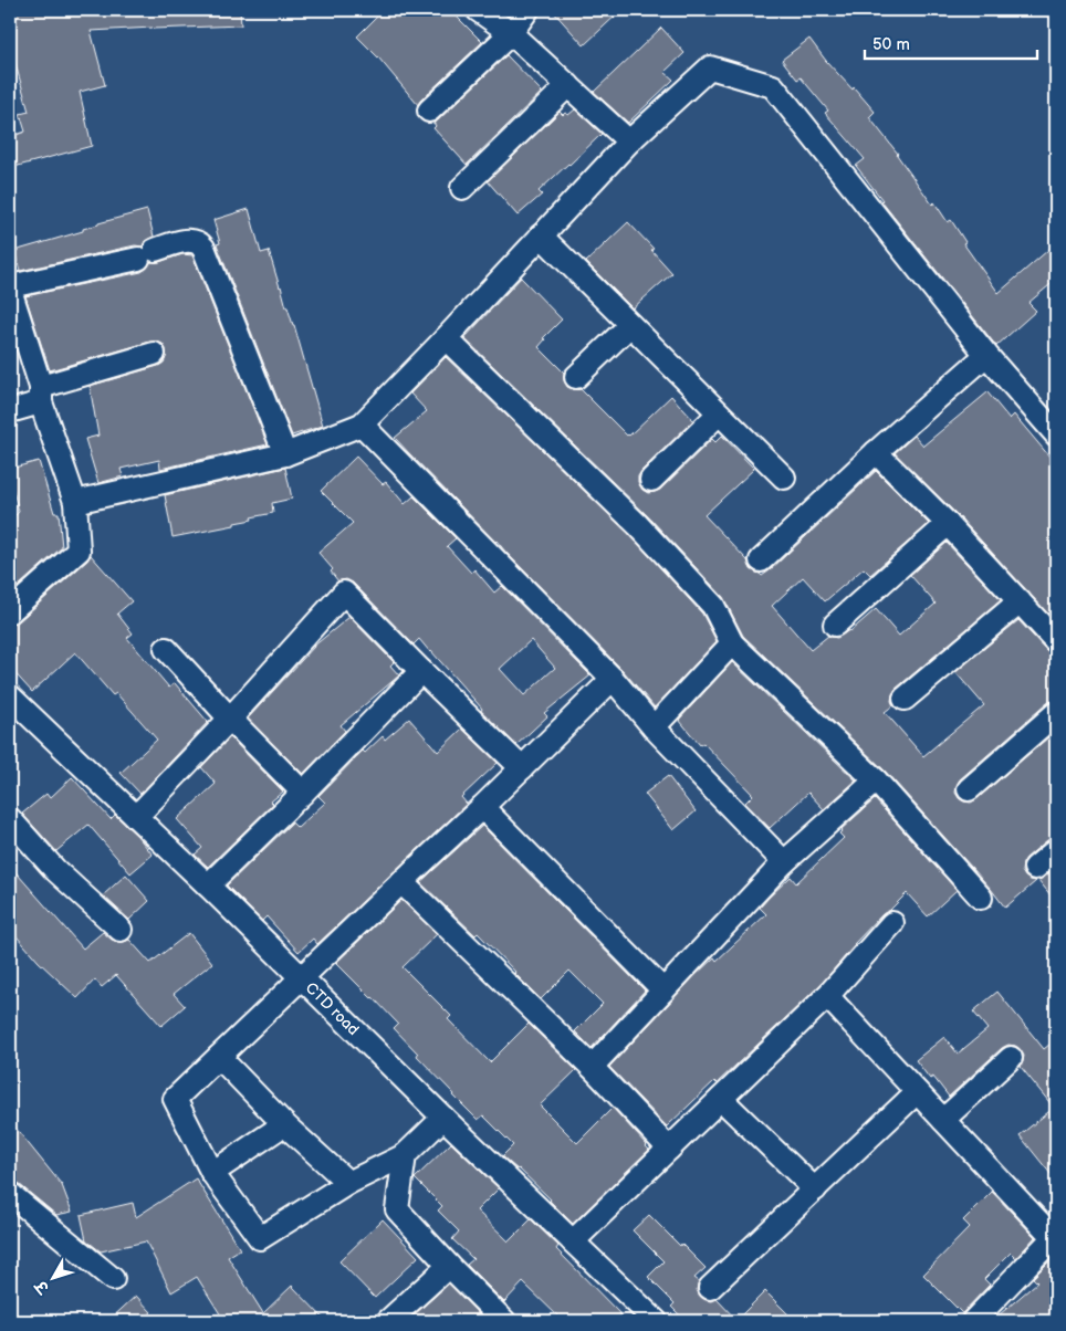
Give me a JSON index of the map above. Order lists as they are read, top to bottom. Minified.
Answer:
{"streets":{"street":["CTD road"]},"scale_bar":"50 m","north":"bottom left"}
